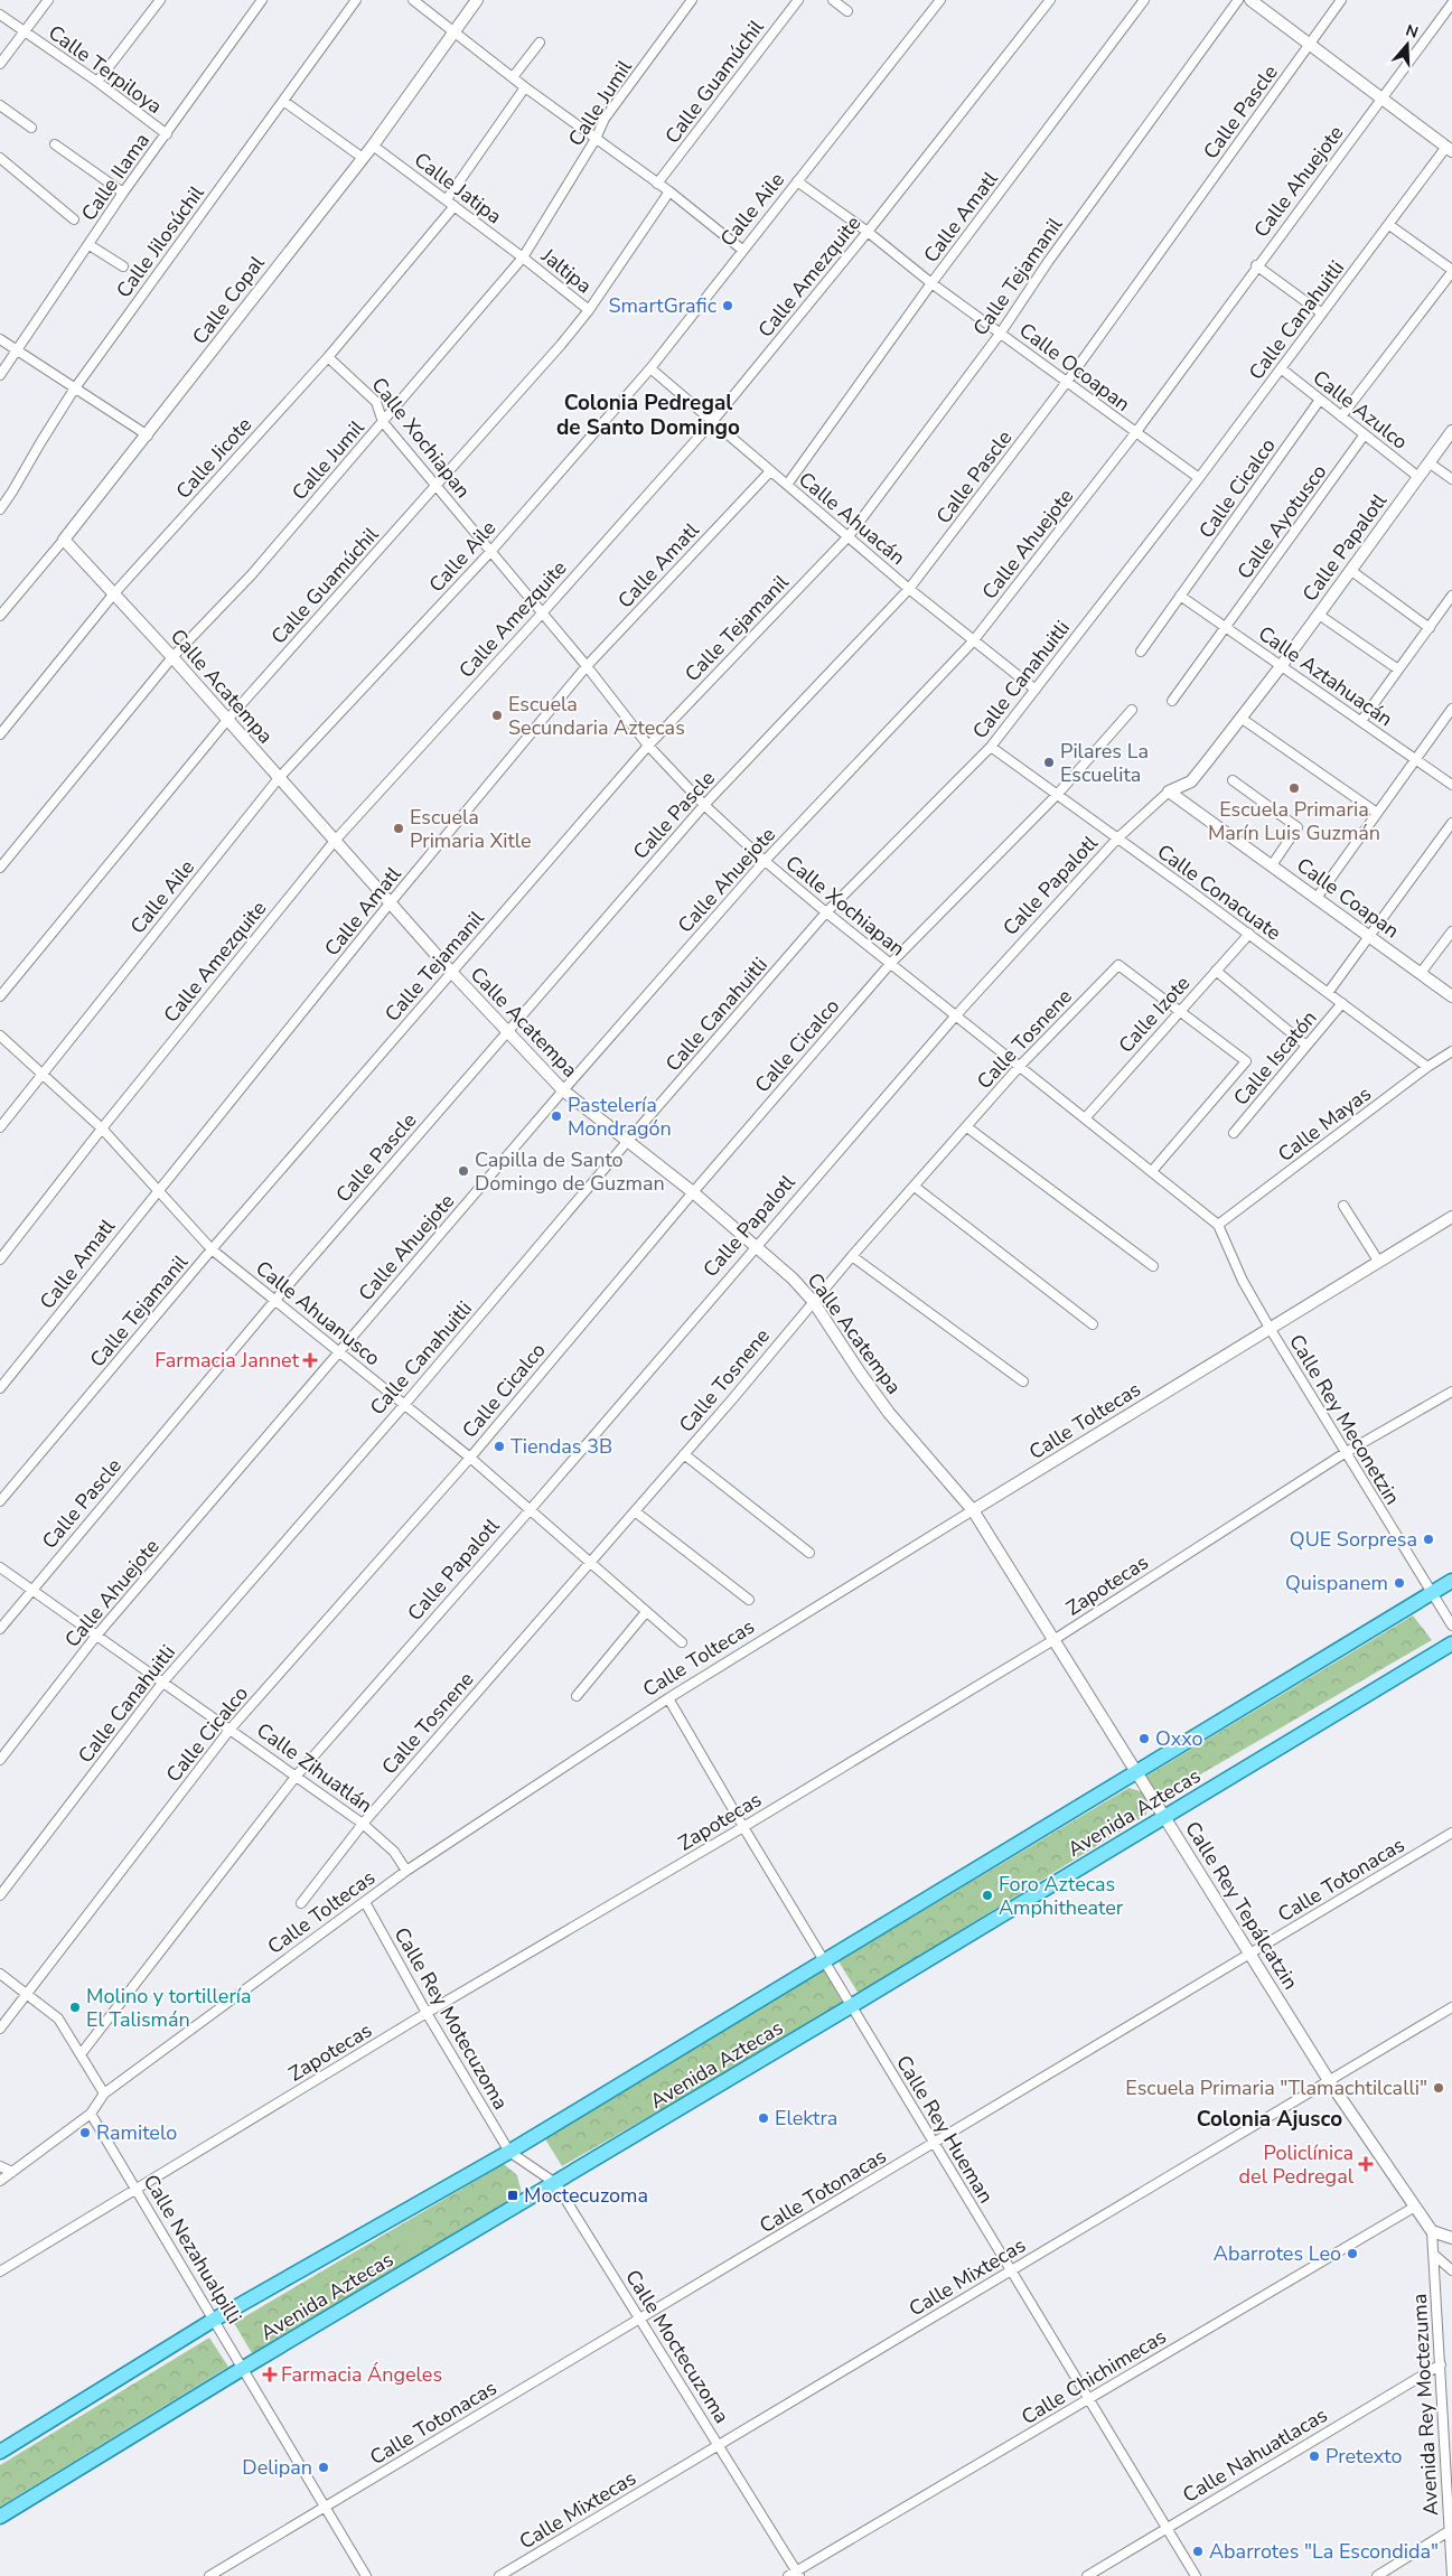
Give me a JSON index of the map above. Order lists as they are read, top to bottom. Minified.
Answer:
{"streets":{"main road":["Avenida Aztecas"],"street":["Calle Terpiloya","Calle Guamúchil","Calle Jumil","Calle Pascle","Calle Ilama","Calle Ahuejote","Calle Jatipa","Calle Aile","Calle Amatl","Calle Jilosúchil","Jaltipa","Calle Amezquite","Calle Tejamanil","Calle Copal","Calle Canahuitli","Calle Ocoapan","Calle Azulco","Calle Xochiapan","Calle Jicote","Calle Cicalco","Calle Ahuacán","Calle Ayotusco","Calle Papalotl","Calle Aztahuacán","Calle Acatempa","Calle Conacuate","Calle Coapan","Calle Izote","Calle Tosnene","Calle Iscatón","Calle Mayas","Calle Ahuanusco","Calle Rey Meconetzin","Calle Toltecas","Zapotecas","Calle Zihuatlán","Calle Totonacas","Calle Rey Tepálcatzin","Calle Rey Motecuzoma","Calle Rey Hueman","Calle Nezahualpilli","Calle Mixtecas","Calle Moctecuzoma","Calle Chichimecas","Avenida Rey Moctezuma","Calle Nahuatlacas"]},"crossings":[["Calle Terpiloya","Calle Ilama"],["Calle Guamúchil","Jaltipa"],["Calle Guamúchil","Calle Xochiapan"],["Calle Guamúchil","Calle Acatempa"],["Calle Jumil","Calle Jatipa"],["Calle Jumil","Jaltipa"],["Calle Jumil","Calle Xochiapan"],["Calle Jumil","Calle Acatempa"],["Calle Pascle","Calle Ocoapan"],["Calle Pascle","Calle Xochiapan"],["Calle Pascle","Calle Ahuacán"],["Calle Pascle","Calle Acatempa"],["Calle Pascle","Calle Ahuanusco"],["Calle Pascle","Calle Zihuatlán"],["Calle Ahuejote","Calle Ocoapan"],["Calle Ahuejote","Calle Xochiapan"],["Calle Ahuejote","Calle Ahuacán"],["Calle Ahuejote","Calle Acatempa"],["Calle Ahuejote","Calle Ahuanusco"],["Calle Ahuejote","Calle Zihuatlán"],["Calle Jatipa","Jaltipa"],["Calle Jatipa","Calle Copal"],["Calle Jatipa","Calle Jicote"],["Calle Aile","Calle Ocoapan"],["Calle Aile","Calle Xochiapan"],["Calle Aile","Calle Ahuacán"],["Calle Aile","Calle Acatempa"],["Calle Aile","Calle Ahuanusco"],["Calle Amatl","Calle Ocoapan"],["Calle Amatl","Calle Xochiapan"],["Calle Amatl","Calle Ahuacán"],["Calle Amatl","Calle Acatempa"],["Calle Amatl","Calle Ahuanusco"],["Calle Amezquite","Calle Ocoapan"],["Calle Amezquite","Calle Xochiapan"],["Calle Amezquite","Calle Ahuacán"],["Calle Amezquite","Calle Acatempa"],["Calle Amezquite","Calle Ahuanusco"],["Calle Tejamanil","Calle Ocoapan"],["Calle Tejamanil","Calle Xochiapan"],["Calle Tejamanil","Calle Ahuacán"],["Calle Tejamanil","Calle Acatempa"],["Calle Tejamanil","Calle Ahuanusco"],["Calle Copal","Calle Acatempa"],["Calle Canahuitli","Calle Ocoapan"],["Calle Canahuitli","Calle Azulco"],["Calle Canahuitli","Calle Xochiapan"],["Calle Canahuitli","Calle Ahuacán"],["Calle Canahuitli","Calle Acatempa"],["Calle Canahuitli","Calle Conacuate"],["Calle Canahuitli","Calle Ahuanusco"],["Calle Canahuitli","Calle Zihuatlán"],["Calle Azulco","Calle Cicalco"],["Calle Azulco","Calle Ayotusco"],["Calle Azulco","Calle Papalotl"],["Calle Xochiapan","Calle Jicote"],["Calle Xochiapan","Calle Cicalco"],["Calle Xochiapan","Calle Papalotl"],["Calle Xochiapan","Calle Izote"],["Calle Xochiapan","Calle Tosnene"],["Calle Xochiapan","Calle Mayas"],["Calle Xochiapan","Calle Rey Meconetzin"],["Calle Jicote","Calle Acatempa"],["Calle Cicalco","Calle Aztahuacán"],["Calle Cicalco","Calle Acatempa"],["Calle Cicalco","Calle Conacuate"],["Calle Cicalco","Calle Ahuanusco"],["Calle Cicalco","Calle Zihuatlán"],["Calle Ayotusco","Calle Aztahuacán"],["Calle Papalotl","Calle Aztahuacán"],["Calle Papalotl","Calle Acatempa"],["Calle Papalotl","Calle Conacuate"],["Calle Papalotl","Calle Coapan"],["Calle Papalotl","Calle Ahuanusco"],["Calle Papalotl","Calle Zihuatlán"],["Calle Acatempa","Calle Tosnene"],["Calle Acatempa","Calle Toltecas"],["Calle Acatempa","Calle Rey Tepálcatzin"],["Calle Conacuate","Calle Izote"],["Calle Conacuate","Calle Iscatón"],["Calle Conacuate","Calle Mayas"],["Calle Izote","Calle Tosnene"],["Calle Tosnene","Calle Ahuanusco"],["Calle Tosnene","Calle Zihuatlán"],["Calle Mayas","Calle Rey Meconetzin"],["Calle Rey Meconetzin","Calle Toltecas"],["Calle Rey Meconetzin","Zapotecas"],["Calle Rey Meconetzin","Avenida Aztecas"],["Calle Toltecas","Calle Zihuatlán"],["Calle Toltecas","Calle Rey Tepálcatzin"],["Calle Toltecas","Calle Rey Motecuzoma"],["Calle Toltecas","Calle Rey Hueman"],["Calle Toltecas","Calle Nezahualpilli"],["Zapotecas","Calle Rey Tepálcatzin"],["Zapotecas","Calle Rey Motecuzoma"],["Zapotecas","Calle Rey Hueman"],["Zapotecas","Calle Nezahualpilli"],["Avenida Aztecas","Calle Rey Tepálcatzin"],["Avenida Aztecas","Calle Rey Motecuzoma"],["Avenida Aztecas","Calle Rey Hueman"],["Avenida Aztecas","Calle Nezahualpilli"],["Avenida Aztecas","Calle Moctecuzoma"],["Calle Totonacas","Calle Rey Tepálcatzin"],["Calle Totonacas","Calle Rey Hueman"],["Calle Totonacas","Calle Nezahualpilli"],["Calle Totonacas","Calle Moctecuzoma"],["Calle Rey Tepálcatzin","Calle Mixtecas"],["Calle Rey Tepálcatzin","Calle Chichimecas"],["Calle Rey Tepálcatzin","Avenida Rey Moctezuma"],["Calle Rey Motecuzoma","Calle Moctecuzoma"],["Calle Rey Hueman","Calle Mixtecas"],["Calle Rey Hueman","Calle Chichimecas"],["Calle Rey Hueman","Calle Nahuatlacas"],["Calle Mixtecas","Calle Moctecuzoma"],["Calle Moctecuzoma","Calle Chichimecas"],["Avenida Rey Moctezuma","Calle Nahuatlacas"]],"districts":["Colonia Pedregal de Santo Domingo","Colonia Ajusco"],"places":{"other":["SmartGrafic","Escuela Secundaria Aztecas","Pilares La Escuelita","Escuela Primaria Marín Luis Guzmán","Escuela Primaria Xitle","Pastelería Mondragón","Capilla de Santo Domingo de Guzman","Tiendas 3B","QUE Sorpresa","Quispanem","Oxxo","Foro Aztecas Amphitheater","Molino y tortillería El Talismán","Escuela Primaria \"Tlamachtilcalli\"","Elektra","Ramitelo","Abarrotes Leo","Pretexto","Delipan","Abarrotes \"La Escondida\""],"health":["Farmacia Jannet","Policlínica del Pedregal","Farmacia Ángeles"],"transit":["Moctecuzoma"]},"north":"top"}
